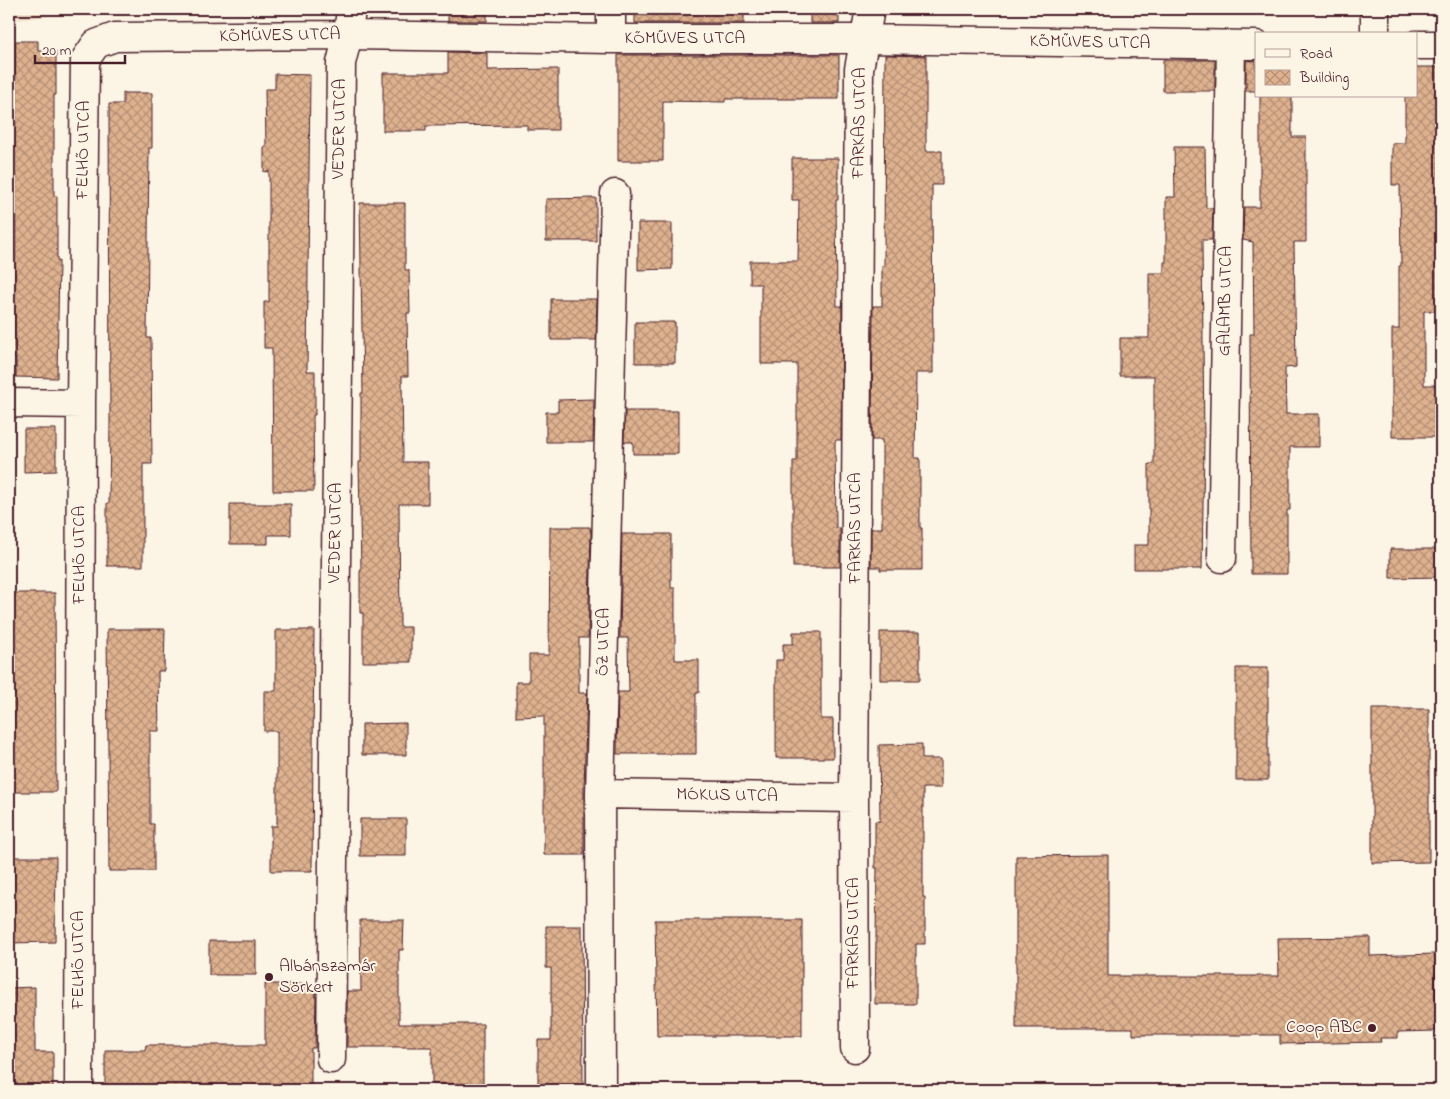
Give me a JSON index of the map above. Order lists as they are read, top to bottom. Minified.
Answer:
{"streets":{"street":["KŐMŰVES UTCA","FARKAS UTCA","VEDER UTCA","FELHŐ UTCA","GALAMB UTCA","ŐZ UTCA","MÓKUS UTCA"]},"crossings":[["KŐMŰVES UTCA","FARKAS UTCA"],["KŐMŰVES UTCA","VEDER UTCA"],["KŐMŰVES UTCA","FELHŐ UTCA"],["KŐMŰVES UTCA","GALAMB UTCA"],["FARKAS UTCA","MÓKUS UTCA"],["ŐZ UTCA","MÓKUS UTCA"]],"places":["Albánszamár Sörkert","Coop ABC"],"legend":["Road","Building"],"scale_bar":"20 m"}
